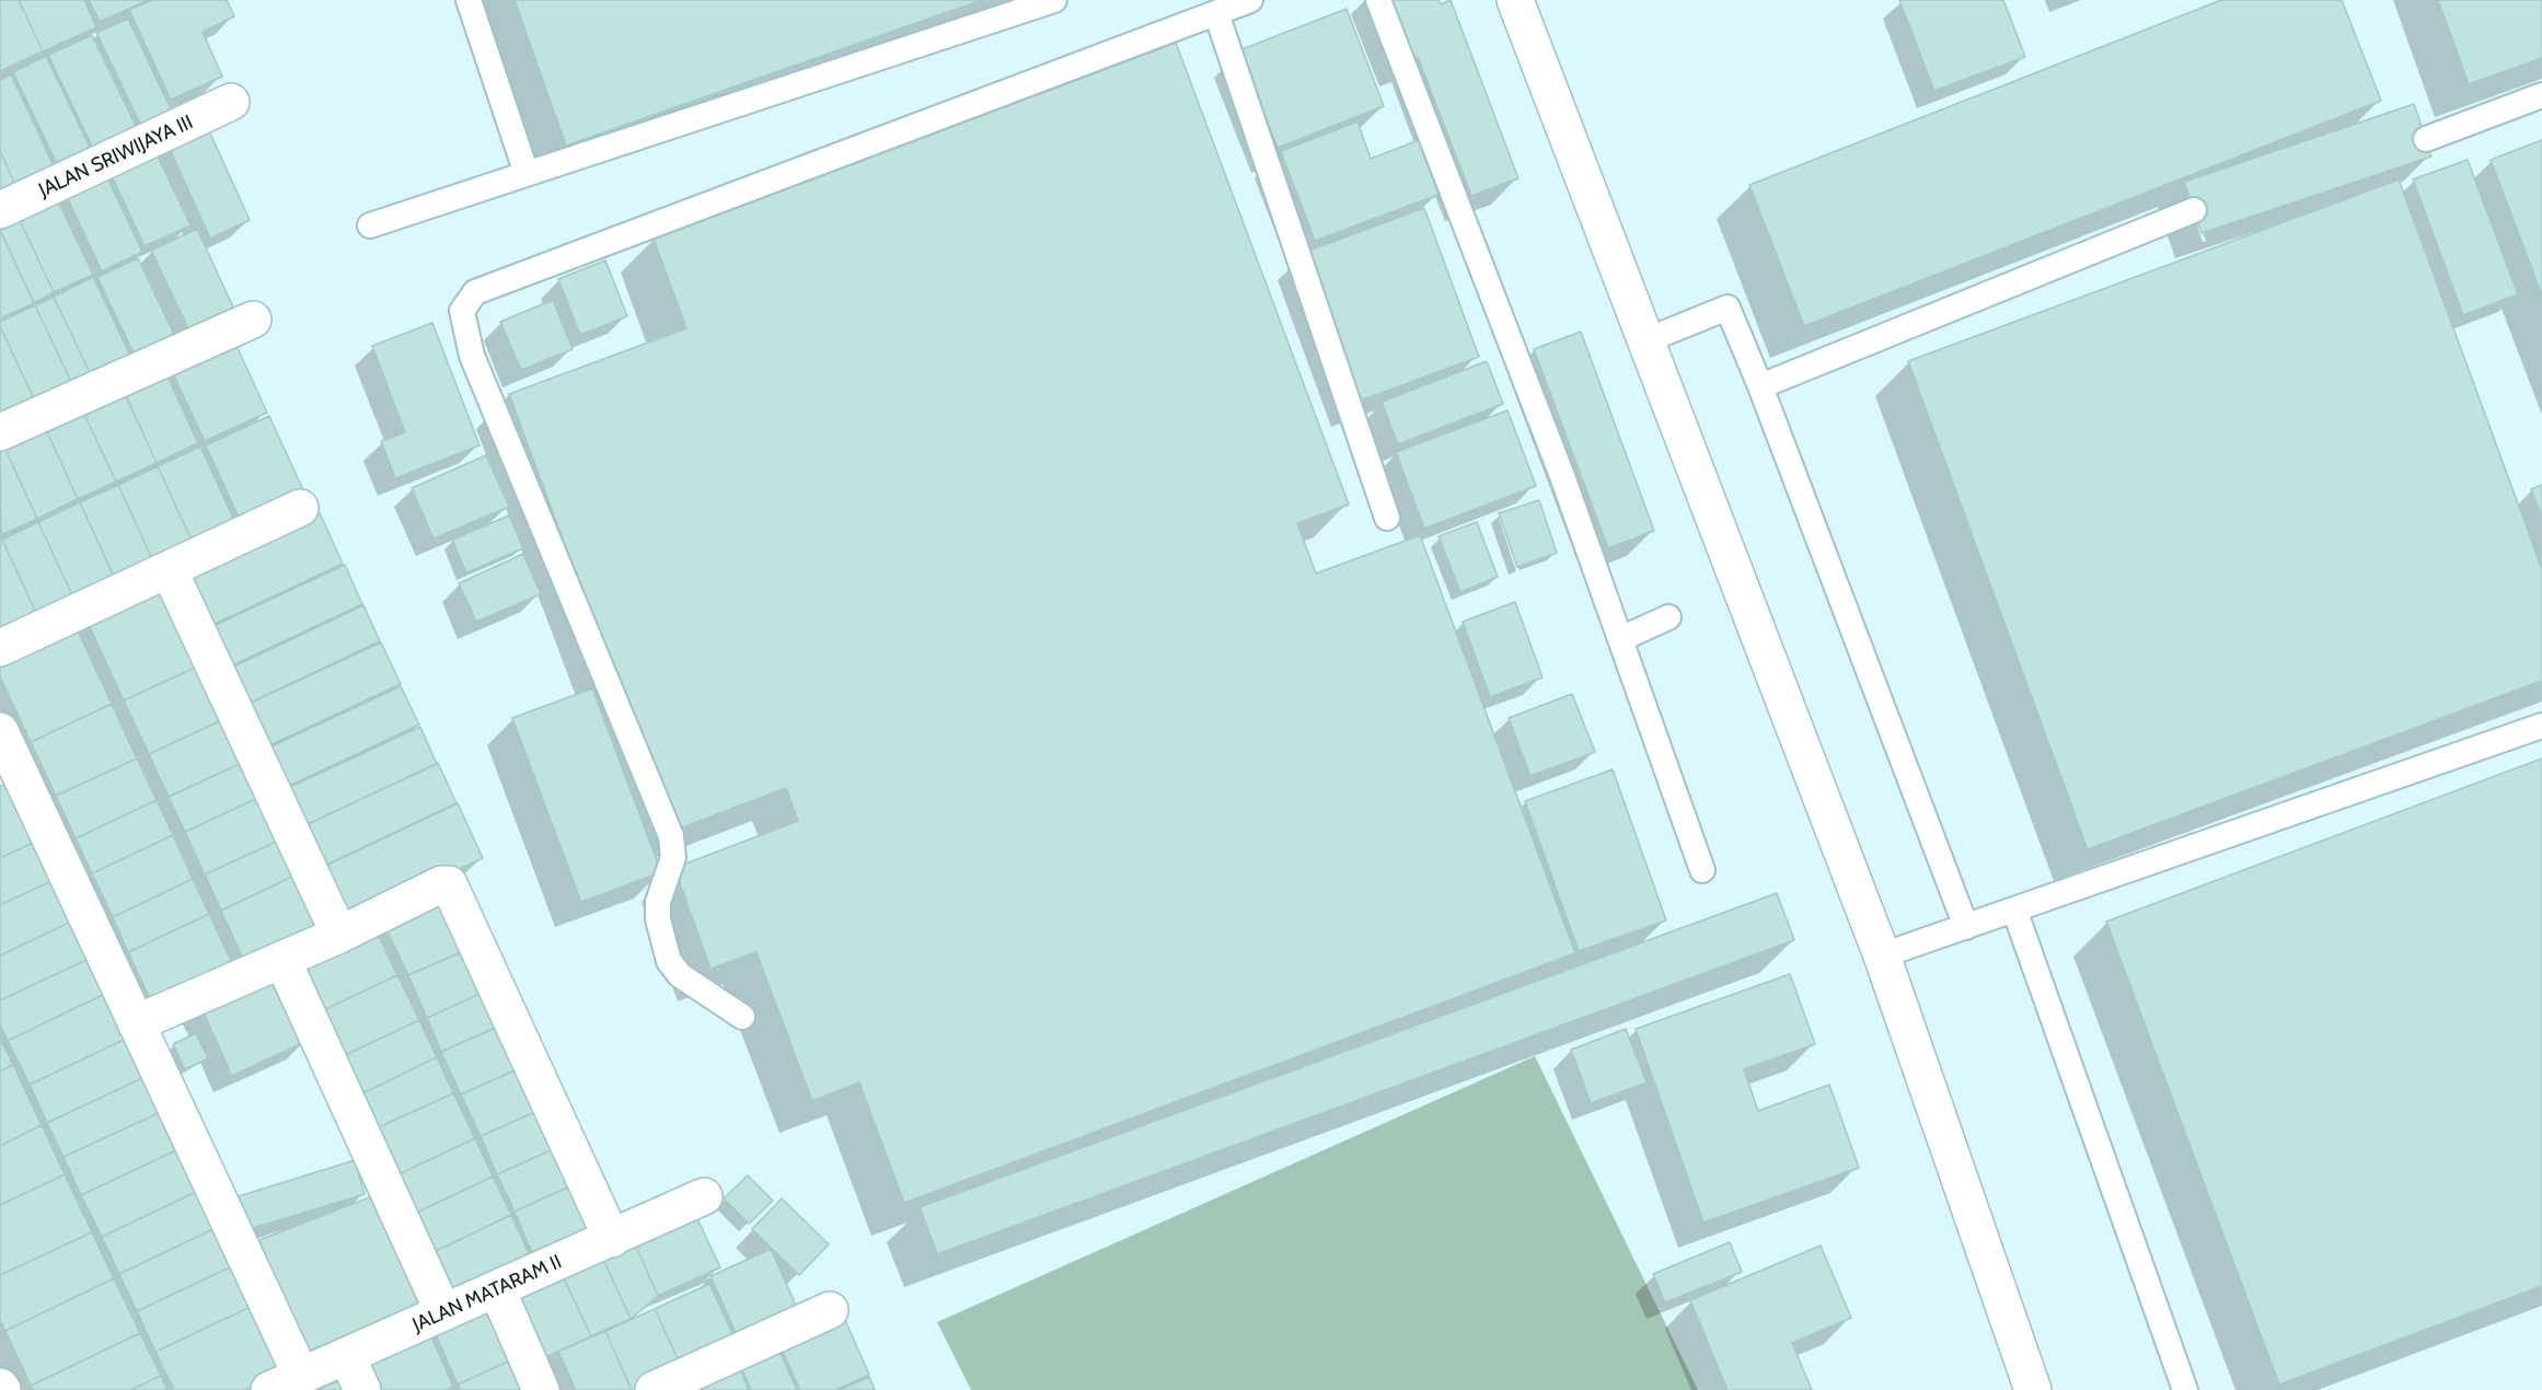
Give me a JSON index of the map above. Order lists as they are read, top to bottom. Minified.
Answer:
{"streets":{"street":["JALAN SRIWIJAYA III","JALAN MATARAM II"]}}
